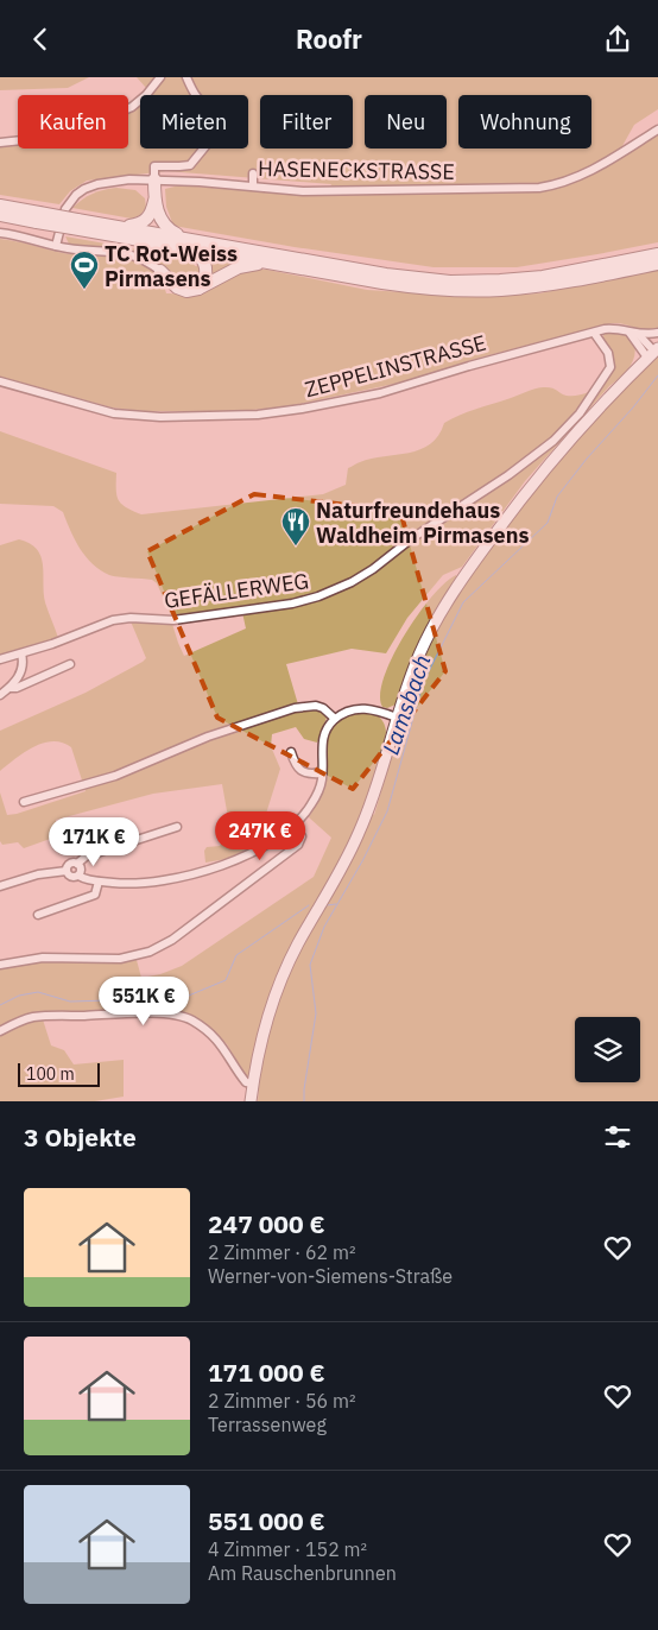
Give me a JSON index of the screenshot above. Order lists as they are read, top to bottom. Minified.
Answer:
{"streets":{"street":["HASENECKSTRASSE","ZEPPELINSTRASSE","GEFÄLLERWEG"]},"crossings":[["ZEPPELINSTRASSE","GEFÄLLERWEG"]],"water":["Lamsbach"],"places":{"sports":["TC Rot-Weiss Pirmasens"],"restaurant":["Naturfreundehaus Waldheim Pirmasens"]},"scale_bar":"100 m","page":{"header":"Roofr","chip":["Kaufen","Mieten","Filter","Neu","Wohnung"],"price":["247K €","171K €","551K €"],"scale":"100 m","heading":"3 Objekte","list":[{"name":"247 000 €","note":"2 Zimmer · 62 m² · Werner-von-Siemens-Straße"},{"name":"171 000 €","note":"2 Zimmer · 56 m² · Terrassenweg"},{"name":"551 000 €","note":"4 Zimmer · 152 m² · Am Rauschenbrunnen"}]}}
